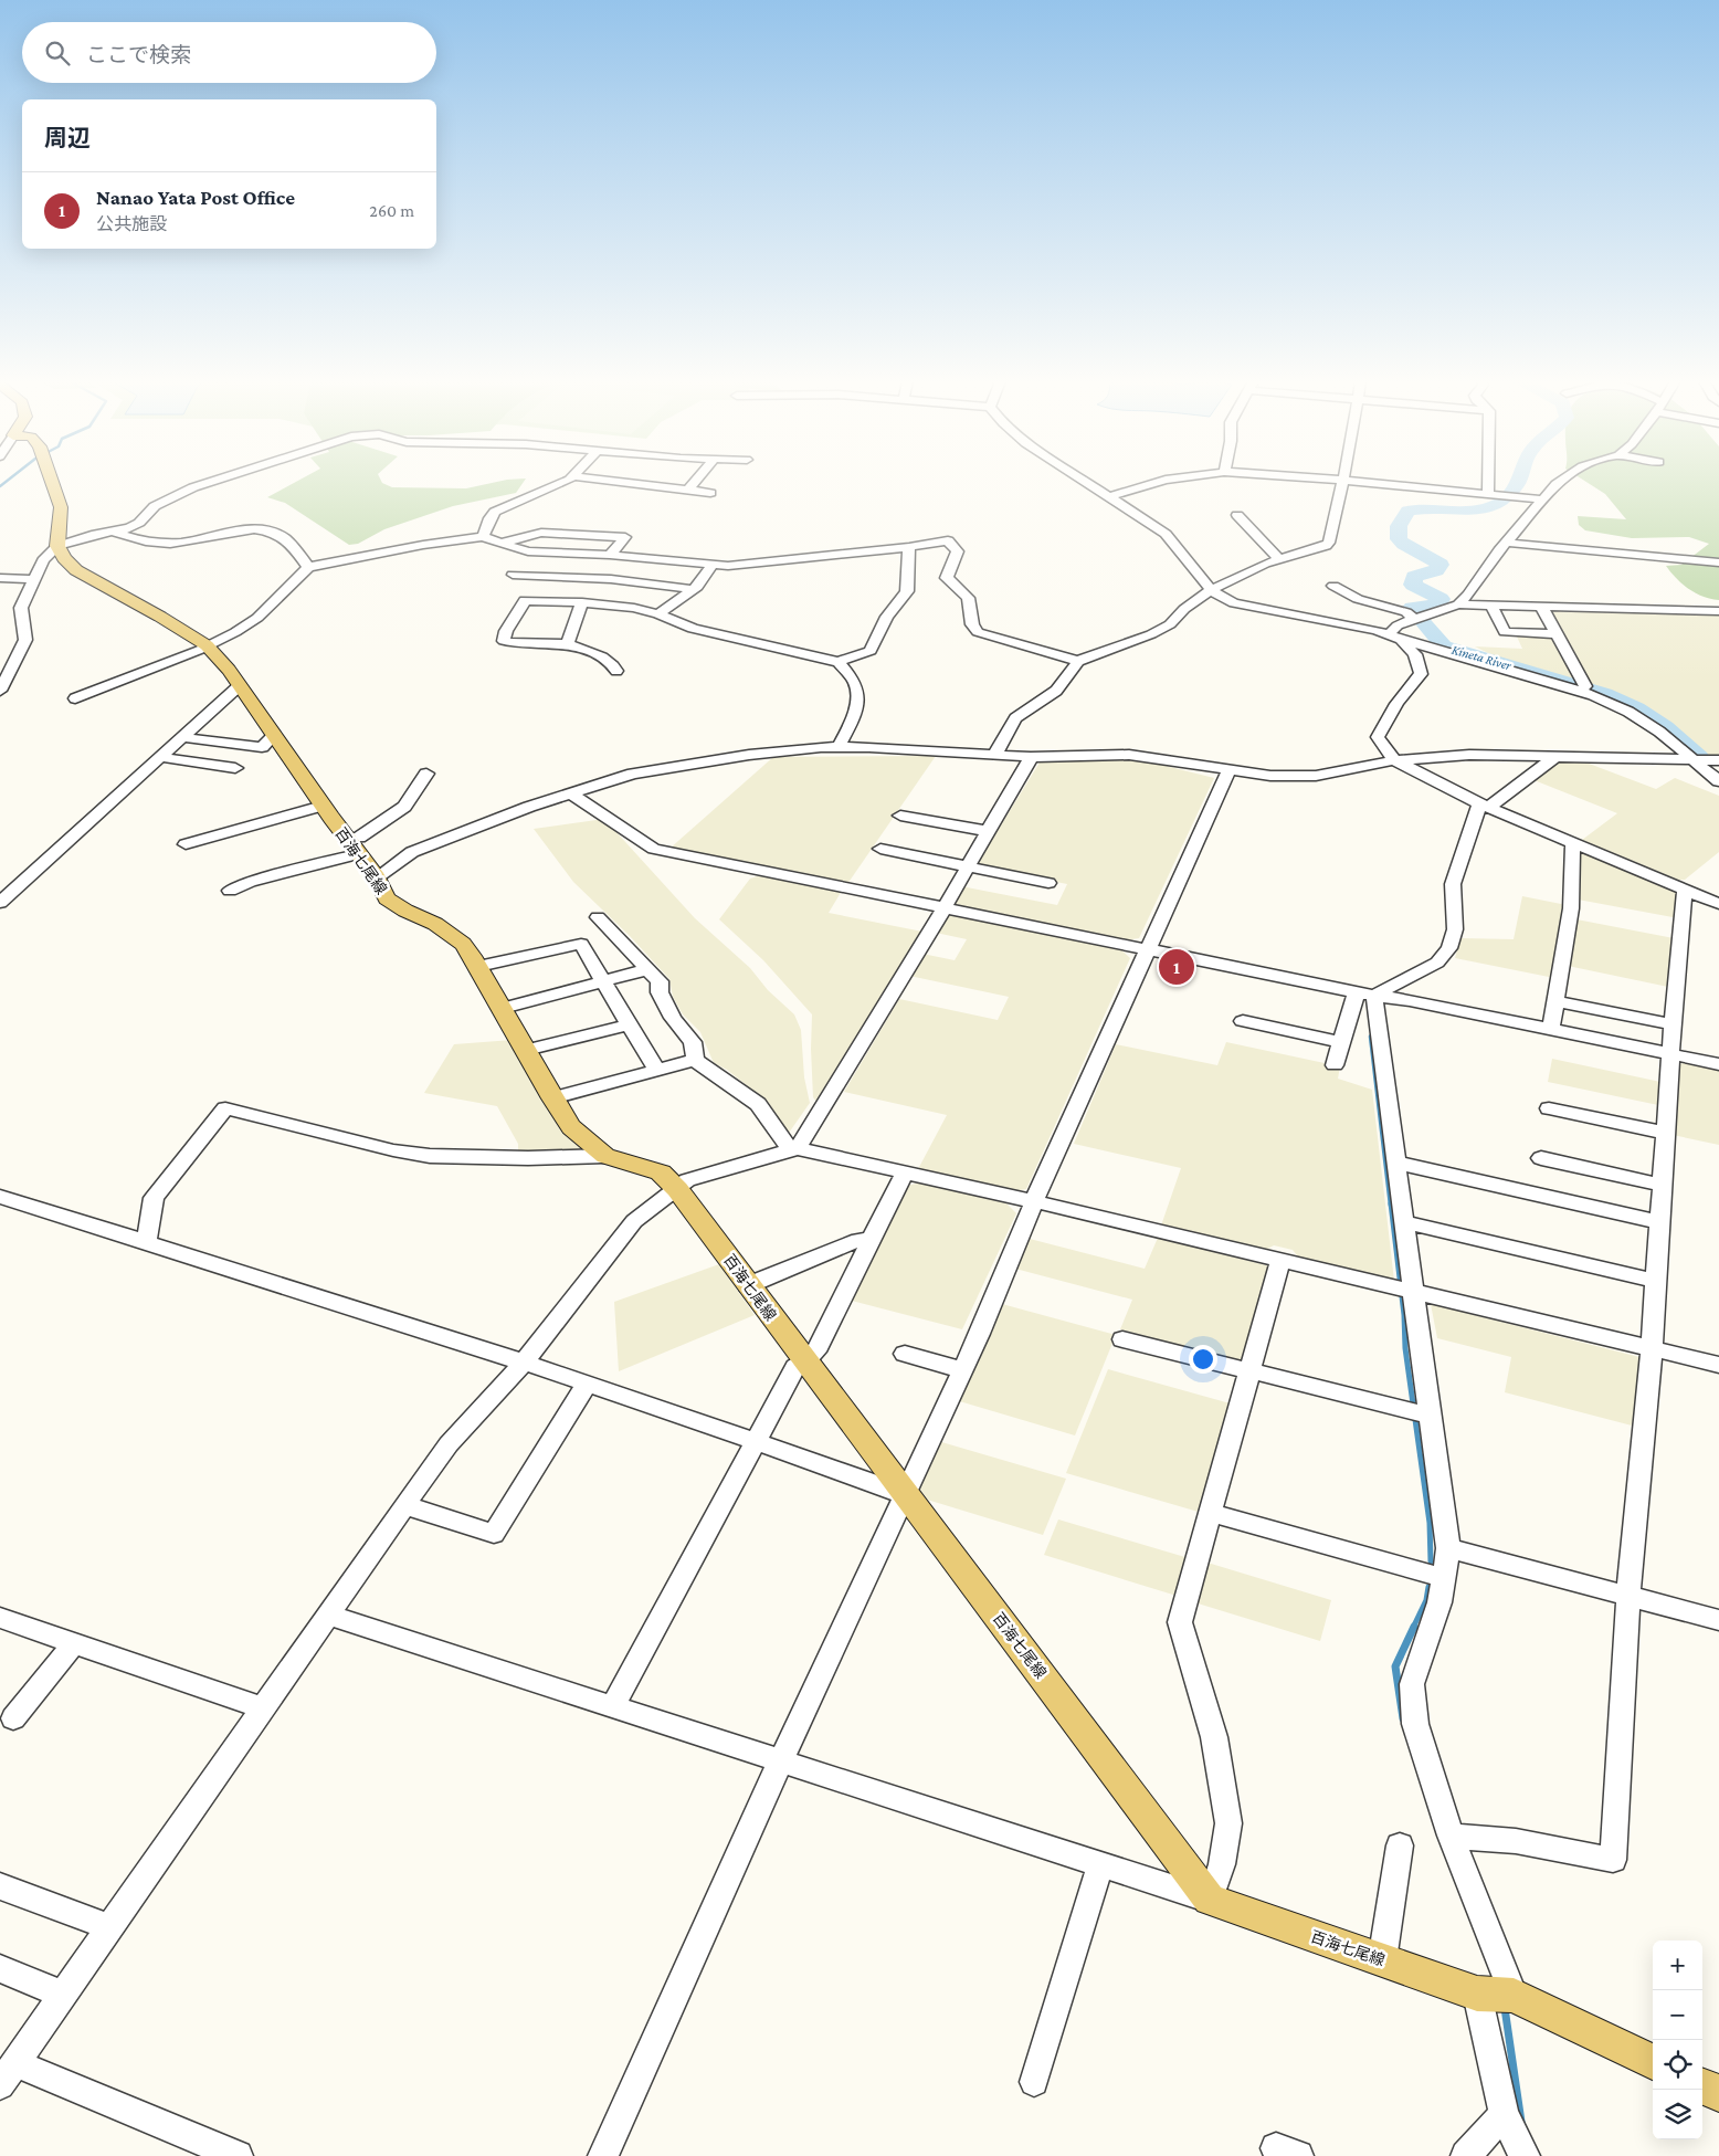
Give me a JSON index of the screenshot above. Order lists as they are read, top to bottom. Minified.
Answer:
{"streets":{"main road":["百海七尾線"]},"water":["Kineta River"],"page":{"search":"ここで検索","heading":"周辺","list":[{"mark":"1","name":"Nanao Yata Post Office","note":"公共施設","value":"260 m"}],"pins":"1","map_buttons":["+","−"]}}
